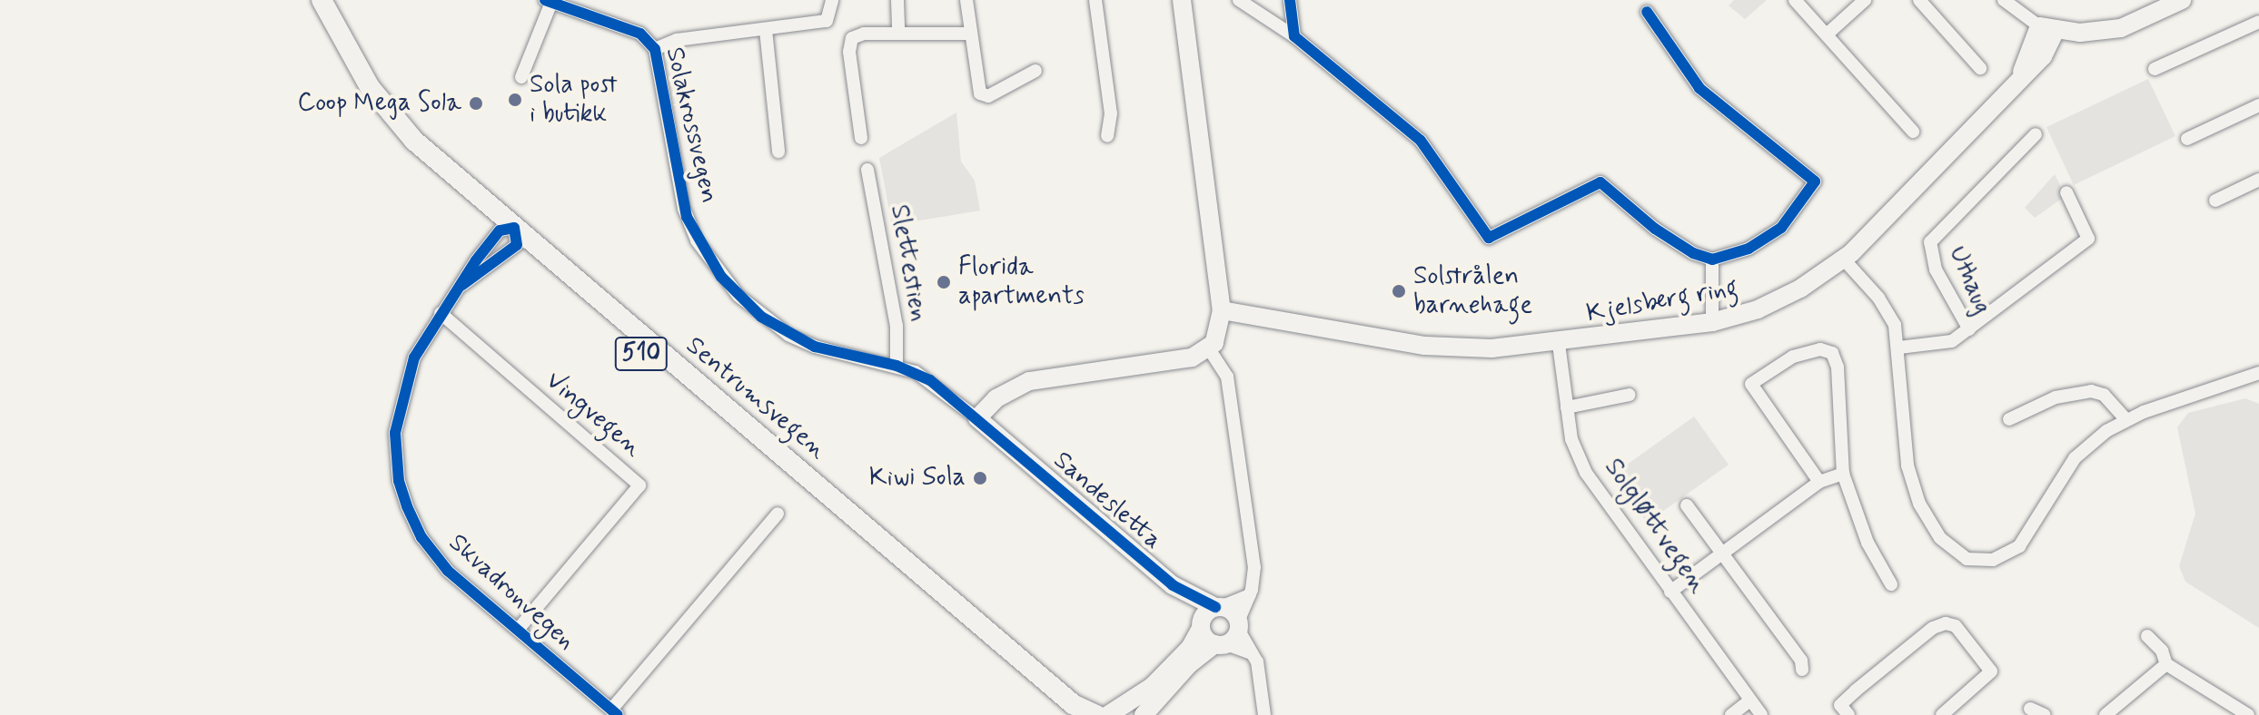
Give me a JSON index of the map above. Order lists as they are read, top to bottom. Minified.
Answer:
{"streets":{"main road":["510","Sentrumsvegen"],"street":["Solakrossvegen","Slettestien","Uthaug","Kjelsberg ring","Vingvegen","Sandesletta","Solgløttvegen","Skvadronvegen"]},"crossings":[["Solakrossvegen","Slettestien"],["Solakrossvegen","Sandesletta"],["Kjelsberg ring","Solgløttvegen"],["Sentrumsvegen","Skvadronvegen"],["Vingvegen","Skvadronvegen"]],"places":["Sola post i butikk","Coop Mega Sola","Florida apartments","Solstrålen barnehage","Kiwi Sola"]}
